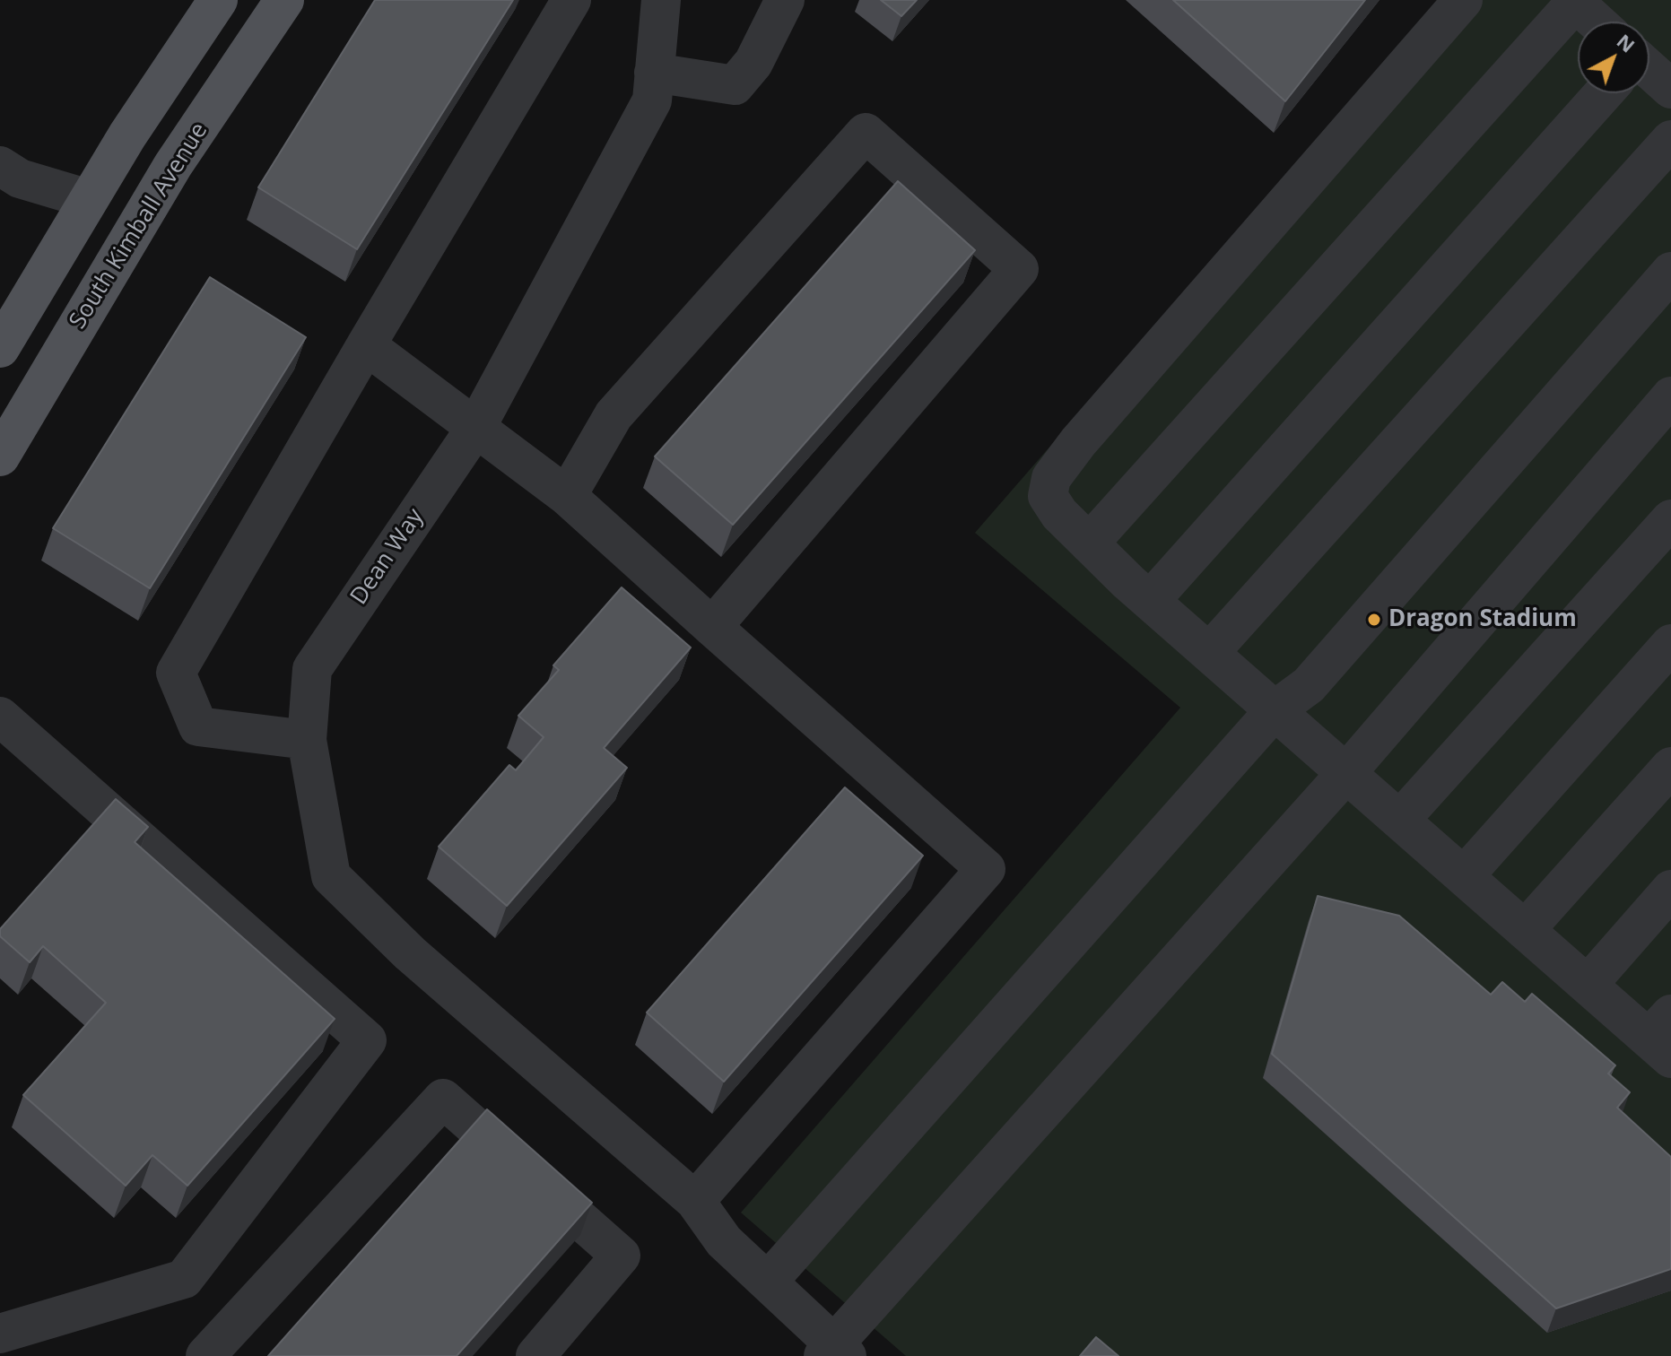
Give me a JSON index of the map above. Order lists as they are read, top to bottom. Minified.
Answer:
{"streets":{"main road":["South Kimball Avenue"],"lane":["Dean Way"]},"places":["Dragon Stadium"],"north":"top right"}
